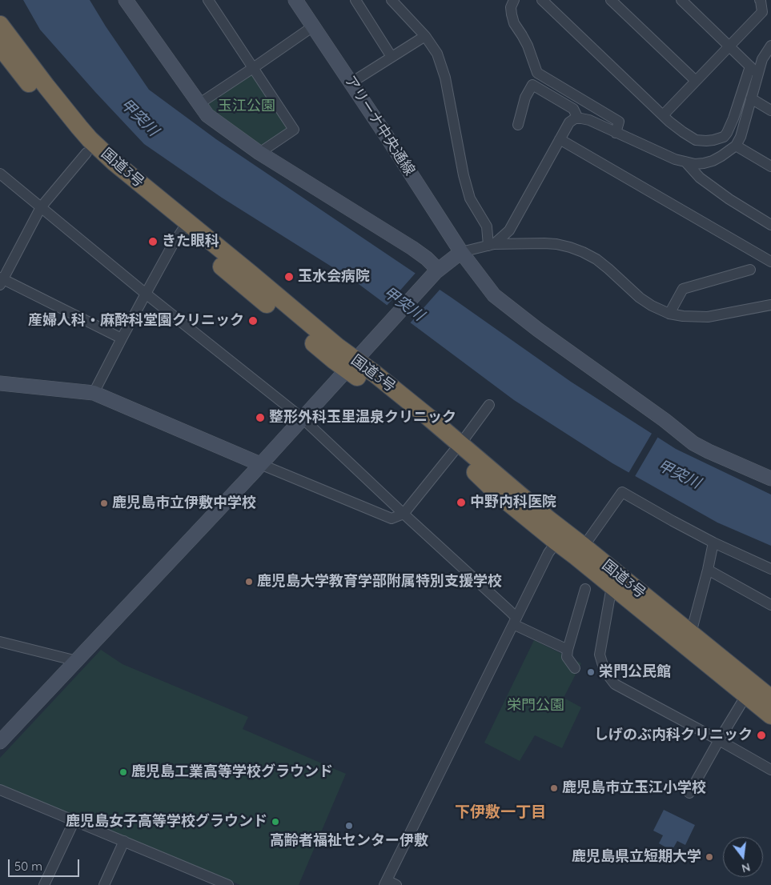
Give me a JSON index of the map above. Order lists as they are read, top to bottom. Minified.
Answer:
{"streets":{"highway":["国道3号"],"street":["アリーナ中央通線"]},"districts":["下伊敷一丁目"],"water":["甲突川"],"parks":["玉江公園","栄門公園"],"places":["きた眼科","玉水会病院","産婦人科・麻酔科堂園クリニック","整形外科玉里温泉クリニック","中野内科医院","鹿児島市立伊敷中学校","鹿児島大学教育学部附属特別支援学校","栄門公民館","しげのぶ内科クリニック","鹿児島工業高等学校グラウンド","鹿児島市立玉江小学校","鹿児島女子高等学校グラウンド","高齢者福祉センター伊敷","鹿児島県立短期大学"],"scale_bar":"50 m","north":"bottom"}
